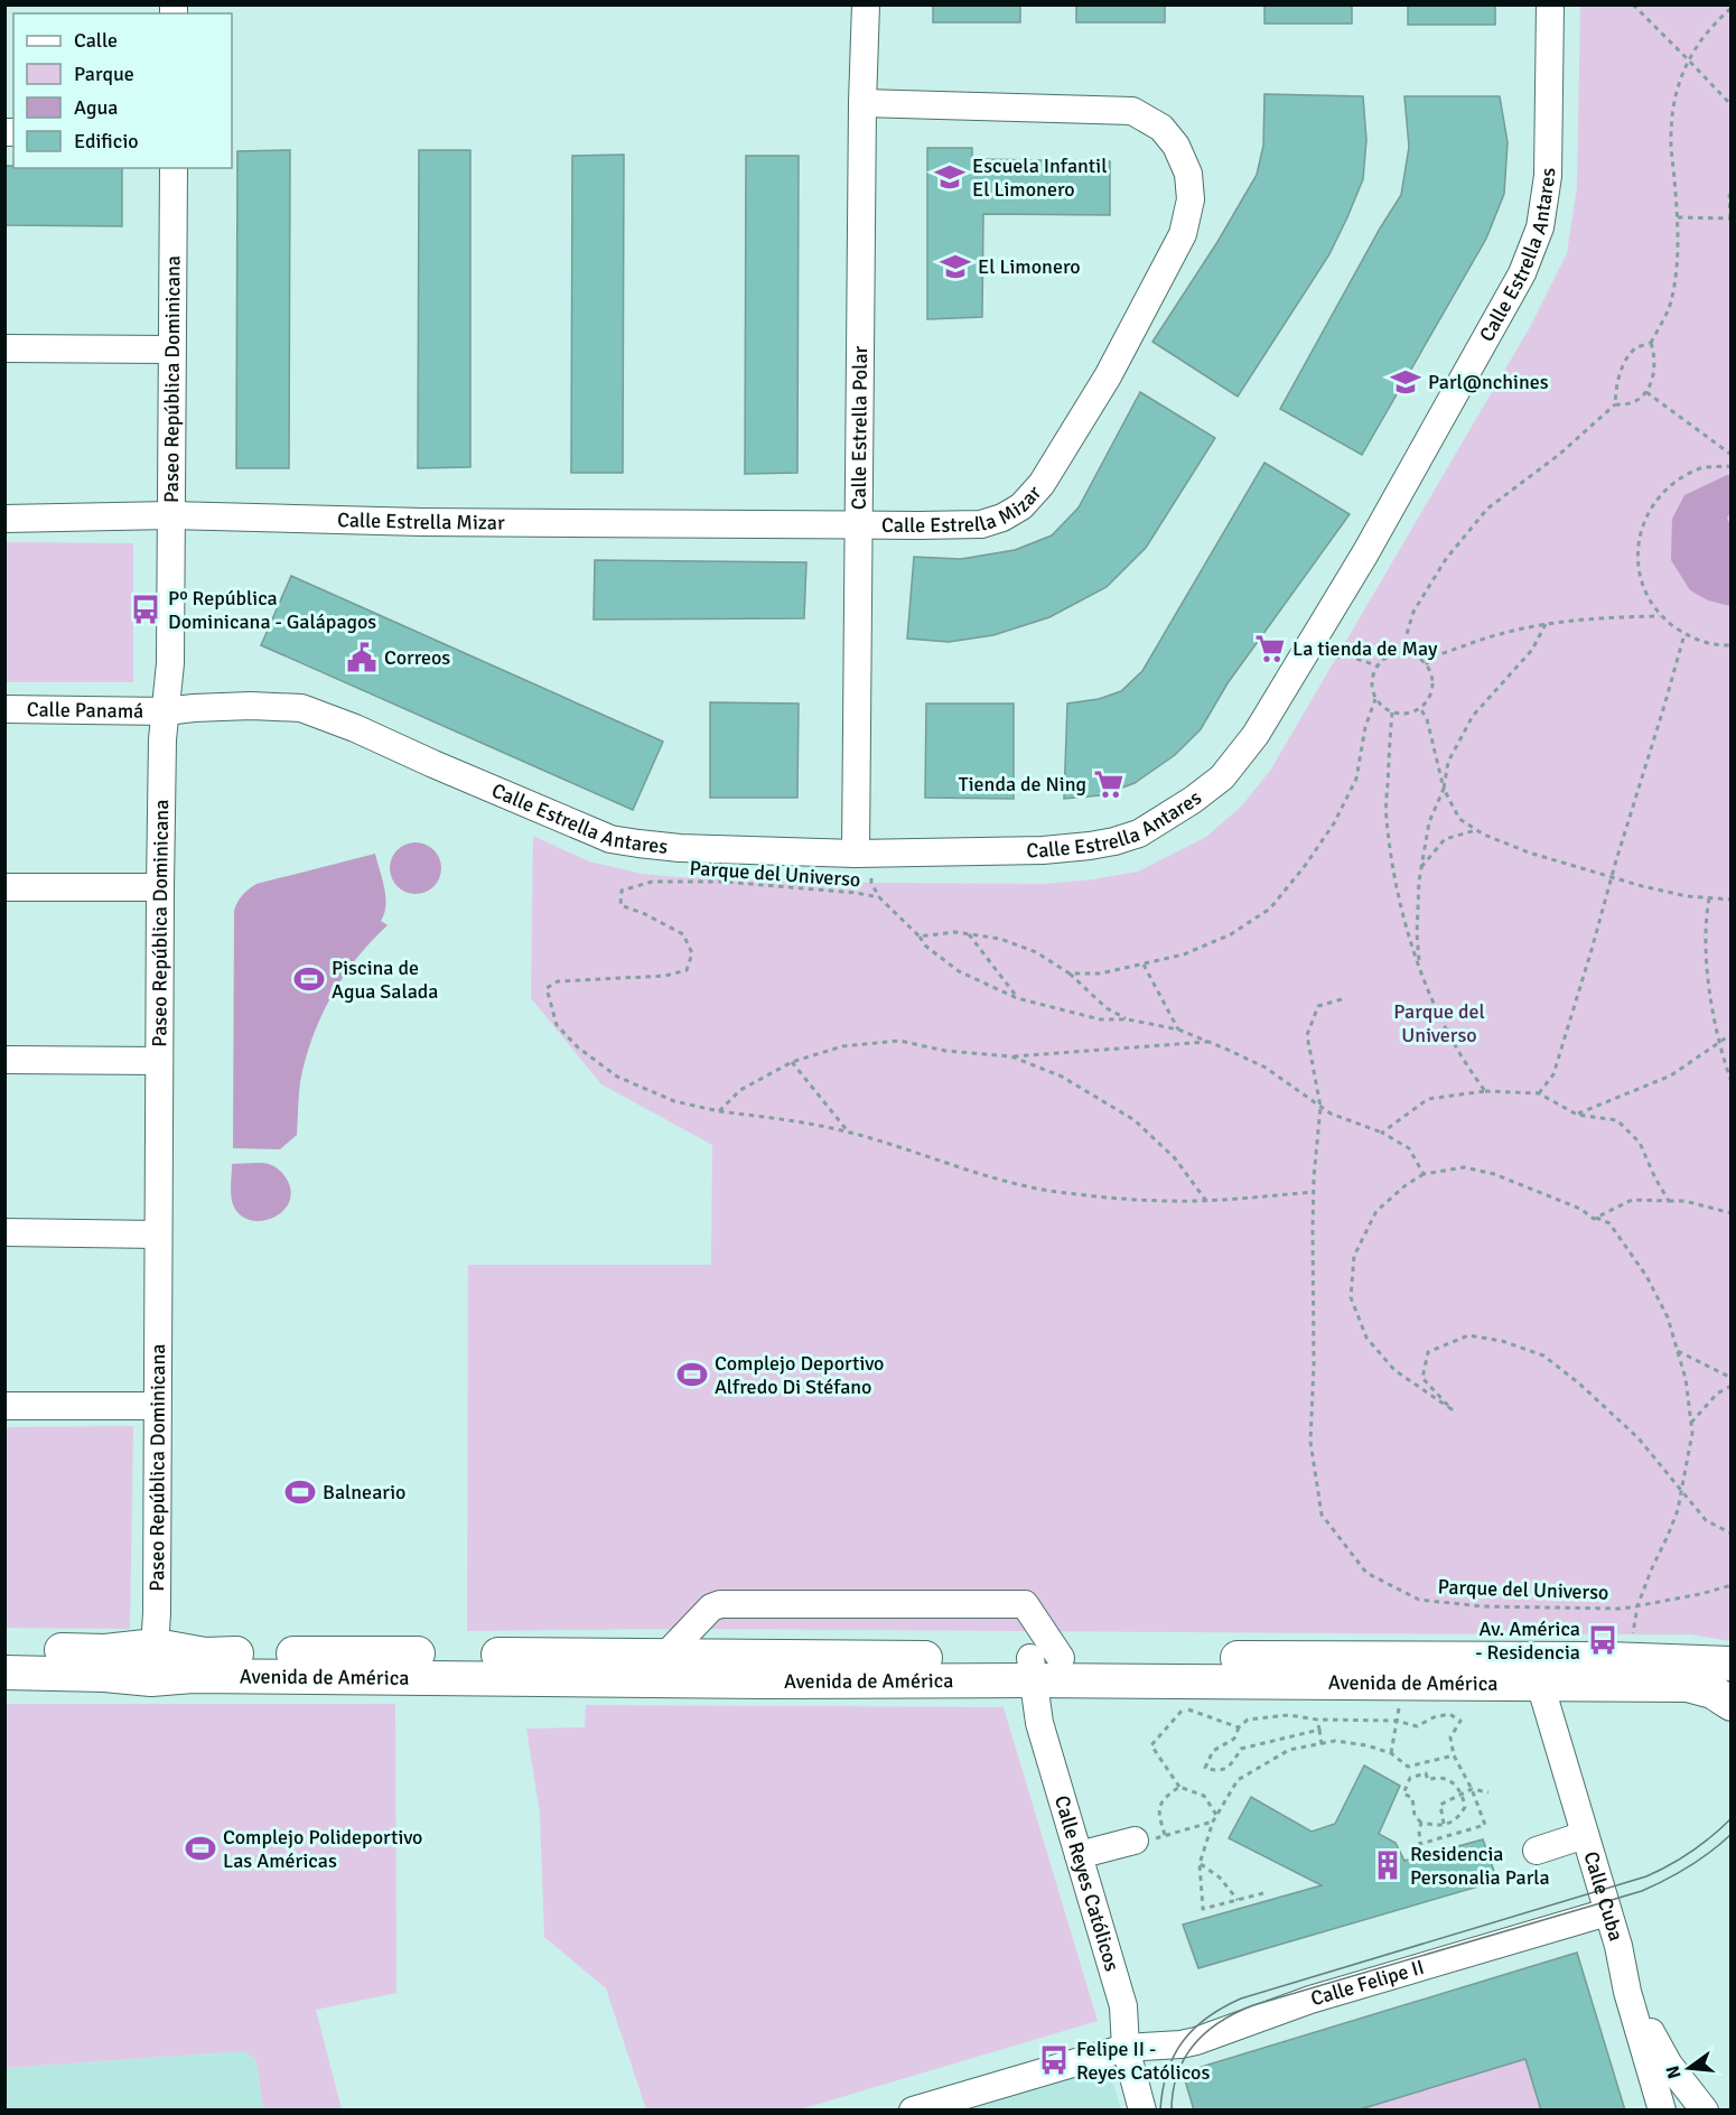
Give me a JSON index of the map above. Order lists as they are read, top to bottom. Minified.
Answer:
{"streets":{"main road":["Avenida de América"],"street":["Calle Estrella Antares","Paseo República Dominicana","Calle Estrella Polar","Calle Estrella Mizar","Calle Panamá","Calle Reyes Católicos","Calle Cuba","Calle Felipe II"],"path":["Parque del Universo"]},"crossings":[["Calle Estrella Antares","Paseo República Dominicana"],["Calle Estrella Antares","Calle Estrella Polar"],["Calle Estrella Antares","Calle Panamá"],["Paseo República Dominicana","Calle Estrella Mizar"],["Paseo República Dominicana","Calle Panamá"],["Paseo República Dominicana","Avenida de América"],["Calle Estrella Polar","Calle Estrella Mizar"],["Avenida de América","Calle Reyes Católicos"],["Avenida de América","Calle Cuba"],["Calle Reyes Católicos","Calle Felipe II"],["Calle Cuba","Calle Felipe II"]],"parks":["Parque del Universo"],"places":{"school or university":["Escuela Infantil El Limonero","El Limonero","Parl@nchines"],"bus stop":["Pº República Dominicana - Galápagos","Av. América - Residencia","Felipe II - Reyes Católicos"],"supermarket":["La tienda de May","Tienda de Ning"],"public building":["Correos"],"sports":["Piscina de Agua Salada","Complejo Deportivo Alfredo Di Stéfano","Balneario","Complejo Polideportivo Las Américas"],"building":["Residencia Personalia Parla"]},"legend":["Calle","Parque","Agua","Edificio"],"north":"left"}
